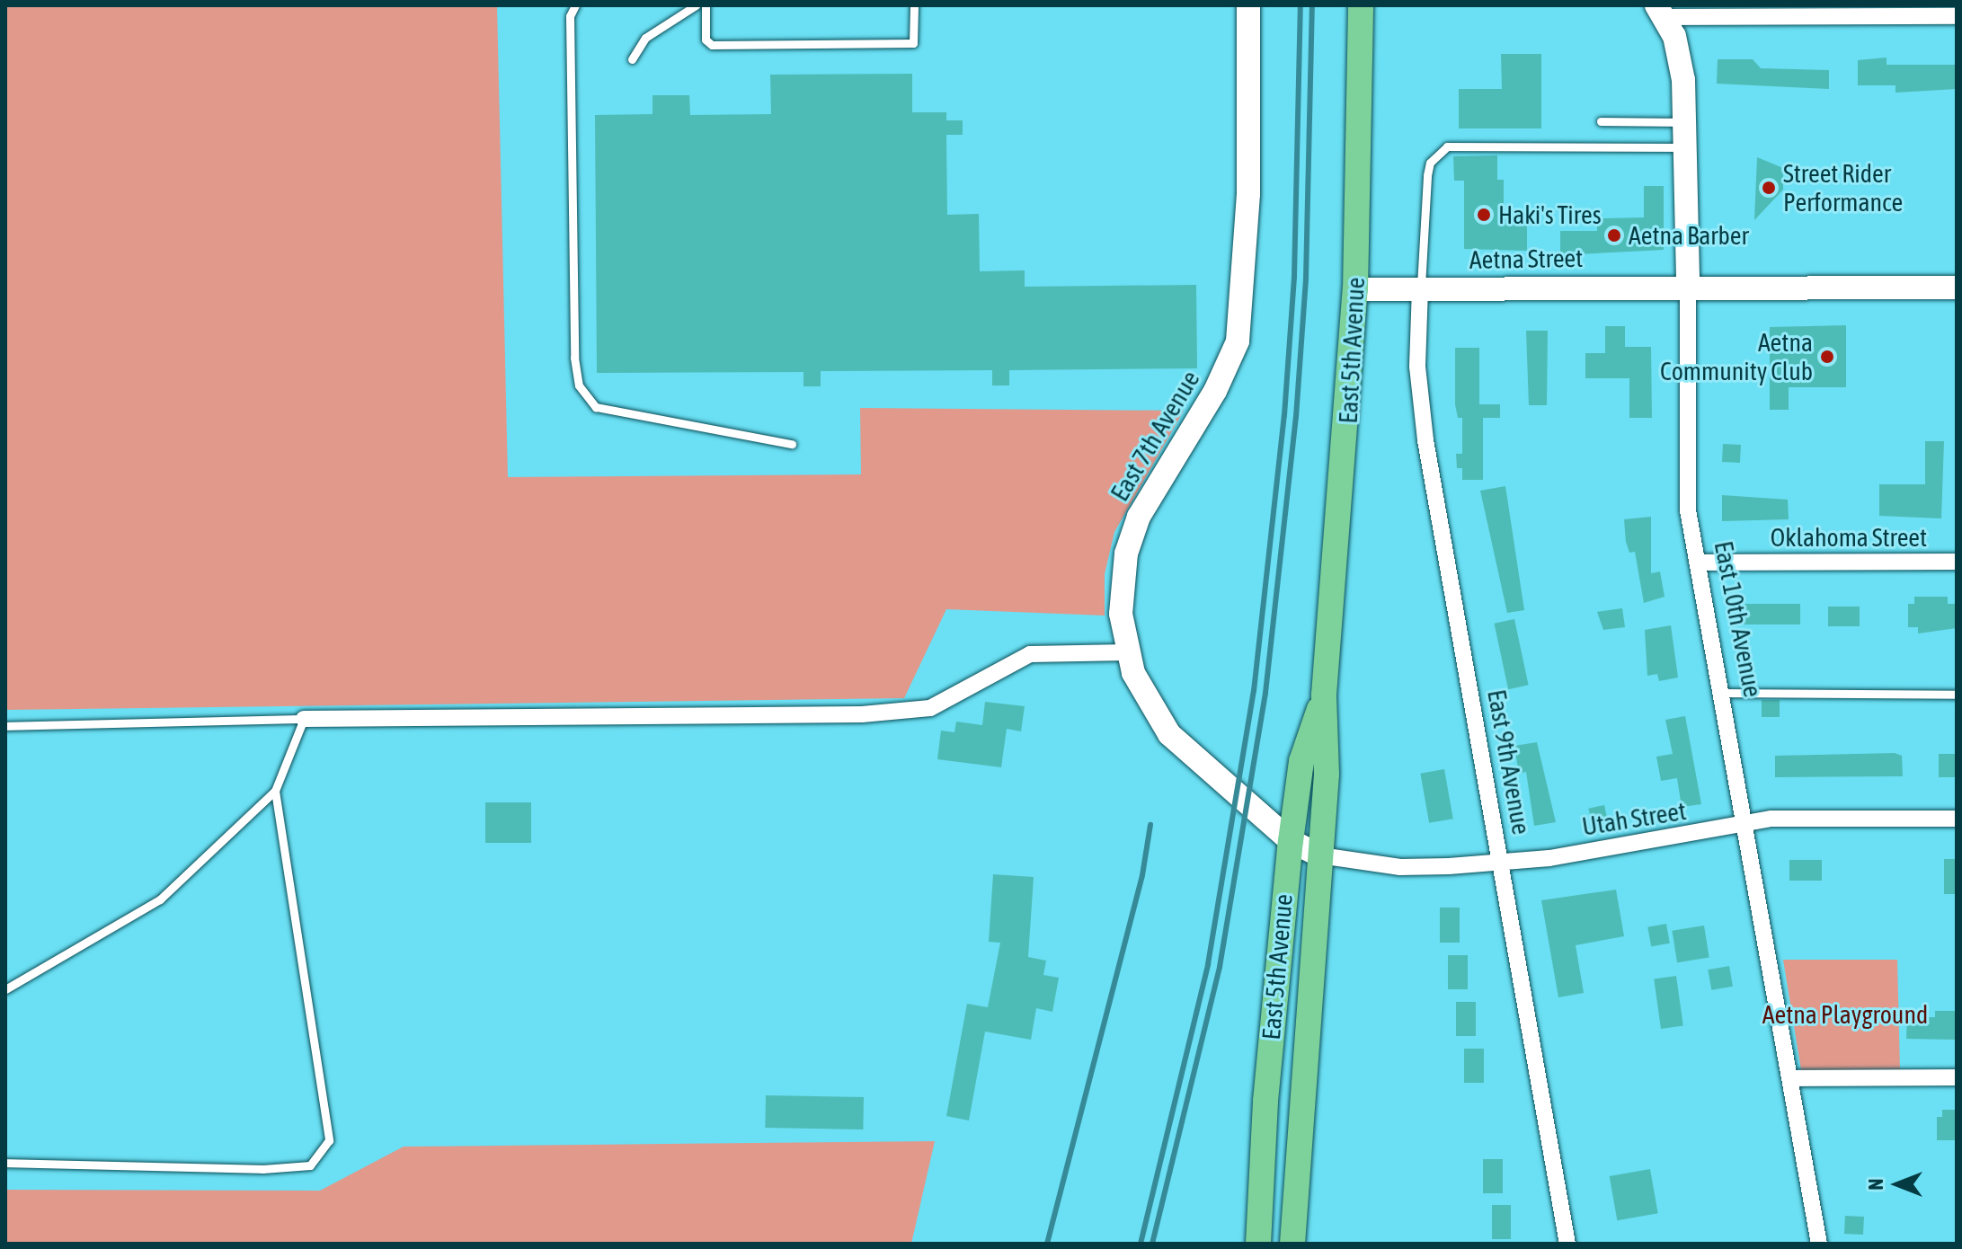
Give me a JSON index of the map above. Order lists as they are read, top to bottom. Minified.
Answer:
{"streets":{"main road":["East 5th Avenue"],"street":["Aetna Street","East 7th Avenue","Oklahoma Street","East 10th Avenue","East 9th Avenue","Utah Street"]},"crossings":[["Aetna Street","East 5th Avenue"],["Aetna Street","East 10th Avenue"],["Aetna Street","East 9th Avenue"],["East 5th Avenue","East 7th Avenue"],["East 5th Avenue","Utah Street"],["East 7th Avenue","Utah Street"],["Oklahoma Street","East 10th Avenue"],["East 10th Avenue","Utah Street"],["East 9th Avenue","Utah Street"]],"parks":["Aetna Playground"],"places":["Street Rider Performance","Haki's Tires","Aetna Barber","Aetna Community Club"],"north":"left"}
